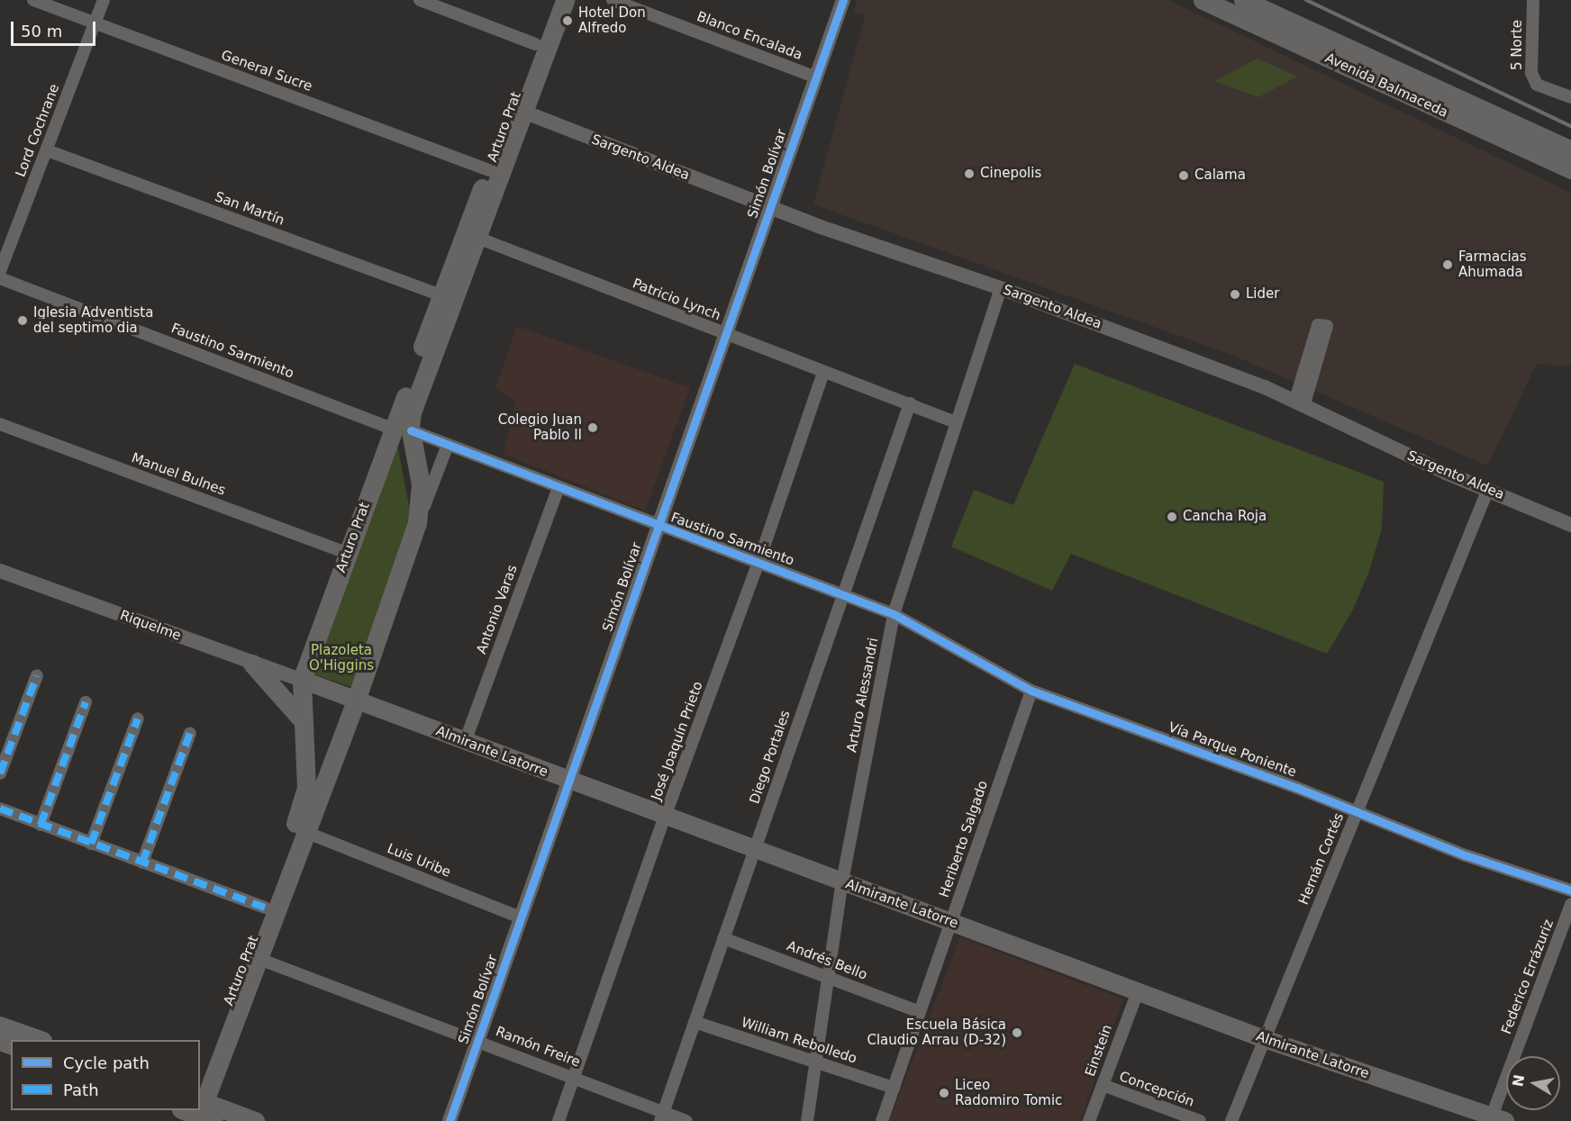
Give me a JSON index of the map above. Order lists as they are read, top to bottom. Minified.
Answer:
{"streets":{"main road":["Avenida Balmaceda","Arturo Prat","Almirante Latorre"],"street":["Blanco Encalada","5 Norte","General Sucre","Lord Cochrane","Sargento Aldea","Simón Bolívar","San Martín","Patricio Lynch","Faustino Sarmiento","Manuel Bulnes","Antonio Varas","Riquelme","Arturo Alessandri","José Joaquín Prieto","Vía Parque Poniente","Diego Portales","Heriberto Salgado","Hernán Cortés","Luis Uribe","Andrés Bello","Federico Errázuriz","William Rebolledo","Ramón Freire","Einstein","Concepción"]},"crossings":[["Blanco Encalada","Simón Bolívar"],["General Sucre","Arturo Prat"],["General Sucre","Lord Cochrane"],["Arturo Prat","Sargento Aldea"],["Arturo Prat","San Martín"],["Arturo Prat","Patricio Lynch"],["Arturo Prat","Faustino Sarmiento"],["Arturo Prat","Manuel Bulnes"],["Arturo Prat","Riquelme"],["Arturo Prat","Almirante Latorre"],["Arturo Prat","Luis Uribe"],["Arturo Prat","Ramón Freire"],["Lord Cochrane","San Martín"],["Sargento Aldea","Simón Bolívar"],["Sargento Aldea","Arturo Alessandri"],["Sargento Aldea","Hernán Cortés"],["Simón Bolívar","Patricio Lynch"],["Simón Bolívar","Faustino Sarmiento"],["Simón Bolívar","Almirante Latorre"],["Simón Bolívar","Luis Uribe"],["Simón Bolívar","Ramón Freire"],["Patricio Lynch","Arturo Alessandri"],["Patricio Lynch","José Joaquín Prieto"],["Patricio Lynch","Diego Portales"],["Faustino Sarmiento","Antonio Varas"],["Faustino Sarmiento","Arturo Alessandri"],["Faustino Sarmiento","José Joaquín Prieto"],["Faustino Sarmiento","Vía Parque Poniente"],["Faustino Sarmiento","Diego Portales"],["Antonio Varas","Almirante Latorre"],["Riquelme","Almirante Latorre"],["Arturo Alessandri","Vía Parque Poniente"],["Arturo Alessandri","Almirante Latorre"],["Arturo Alessandri","Andrés Bello"],["Arturo Alessandri","William Rebolledo"],["José Joaquín Prieto","Almirante Latorre"],["José Joaquín Prieto","Ramón Freire"],["Vía Parque Poniente","Heriberto Salgado"],["Vía Parque Poniente","Hernán Cortés"],["Almirante Latorre","Diego Portales"],["Almirante Latorre","Heriberto Salgado"],["Almirante Latorre","Hernán Cortés"],["Almirante Latorre","Federico Errázuriz"],["Almirante Latorre","Einstein"],["Diego Portales","Andrés Bello"],["Diego Portales","William Rebolledo"],["Diego Portales","Ramón Freire"],["Heriberto Salgado","Andrés Bello"],["Heriberto Salgado","William Rebolledo"],["Einstein","Concepción"]],"parks":["Plazoleta O'Higgins"],"places":["Hotel Don Alfredo","Cinepolis","Calama","Farmacias Ahumada","Lider","Iglesia Adventista del septimo dia","Colegio Juan Pablo II","Cancha Roja","Escuela Básica Claudio Arrau (D-32)","Liceo Radomiro Tomic"],"legend":["Cycle path","Path"],"scale_bar":"50 m","north":"left"}
